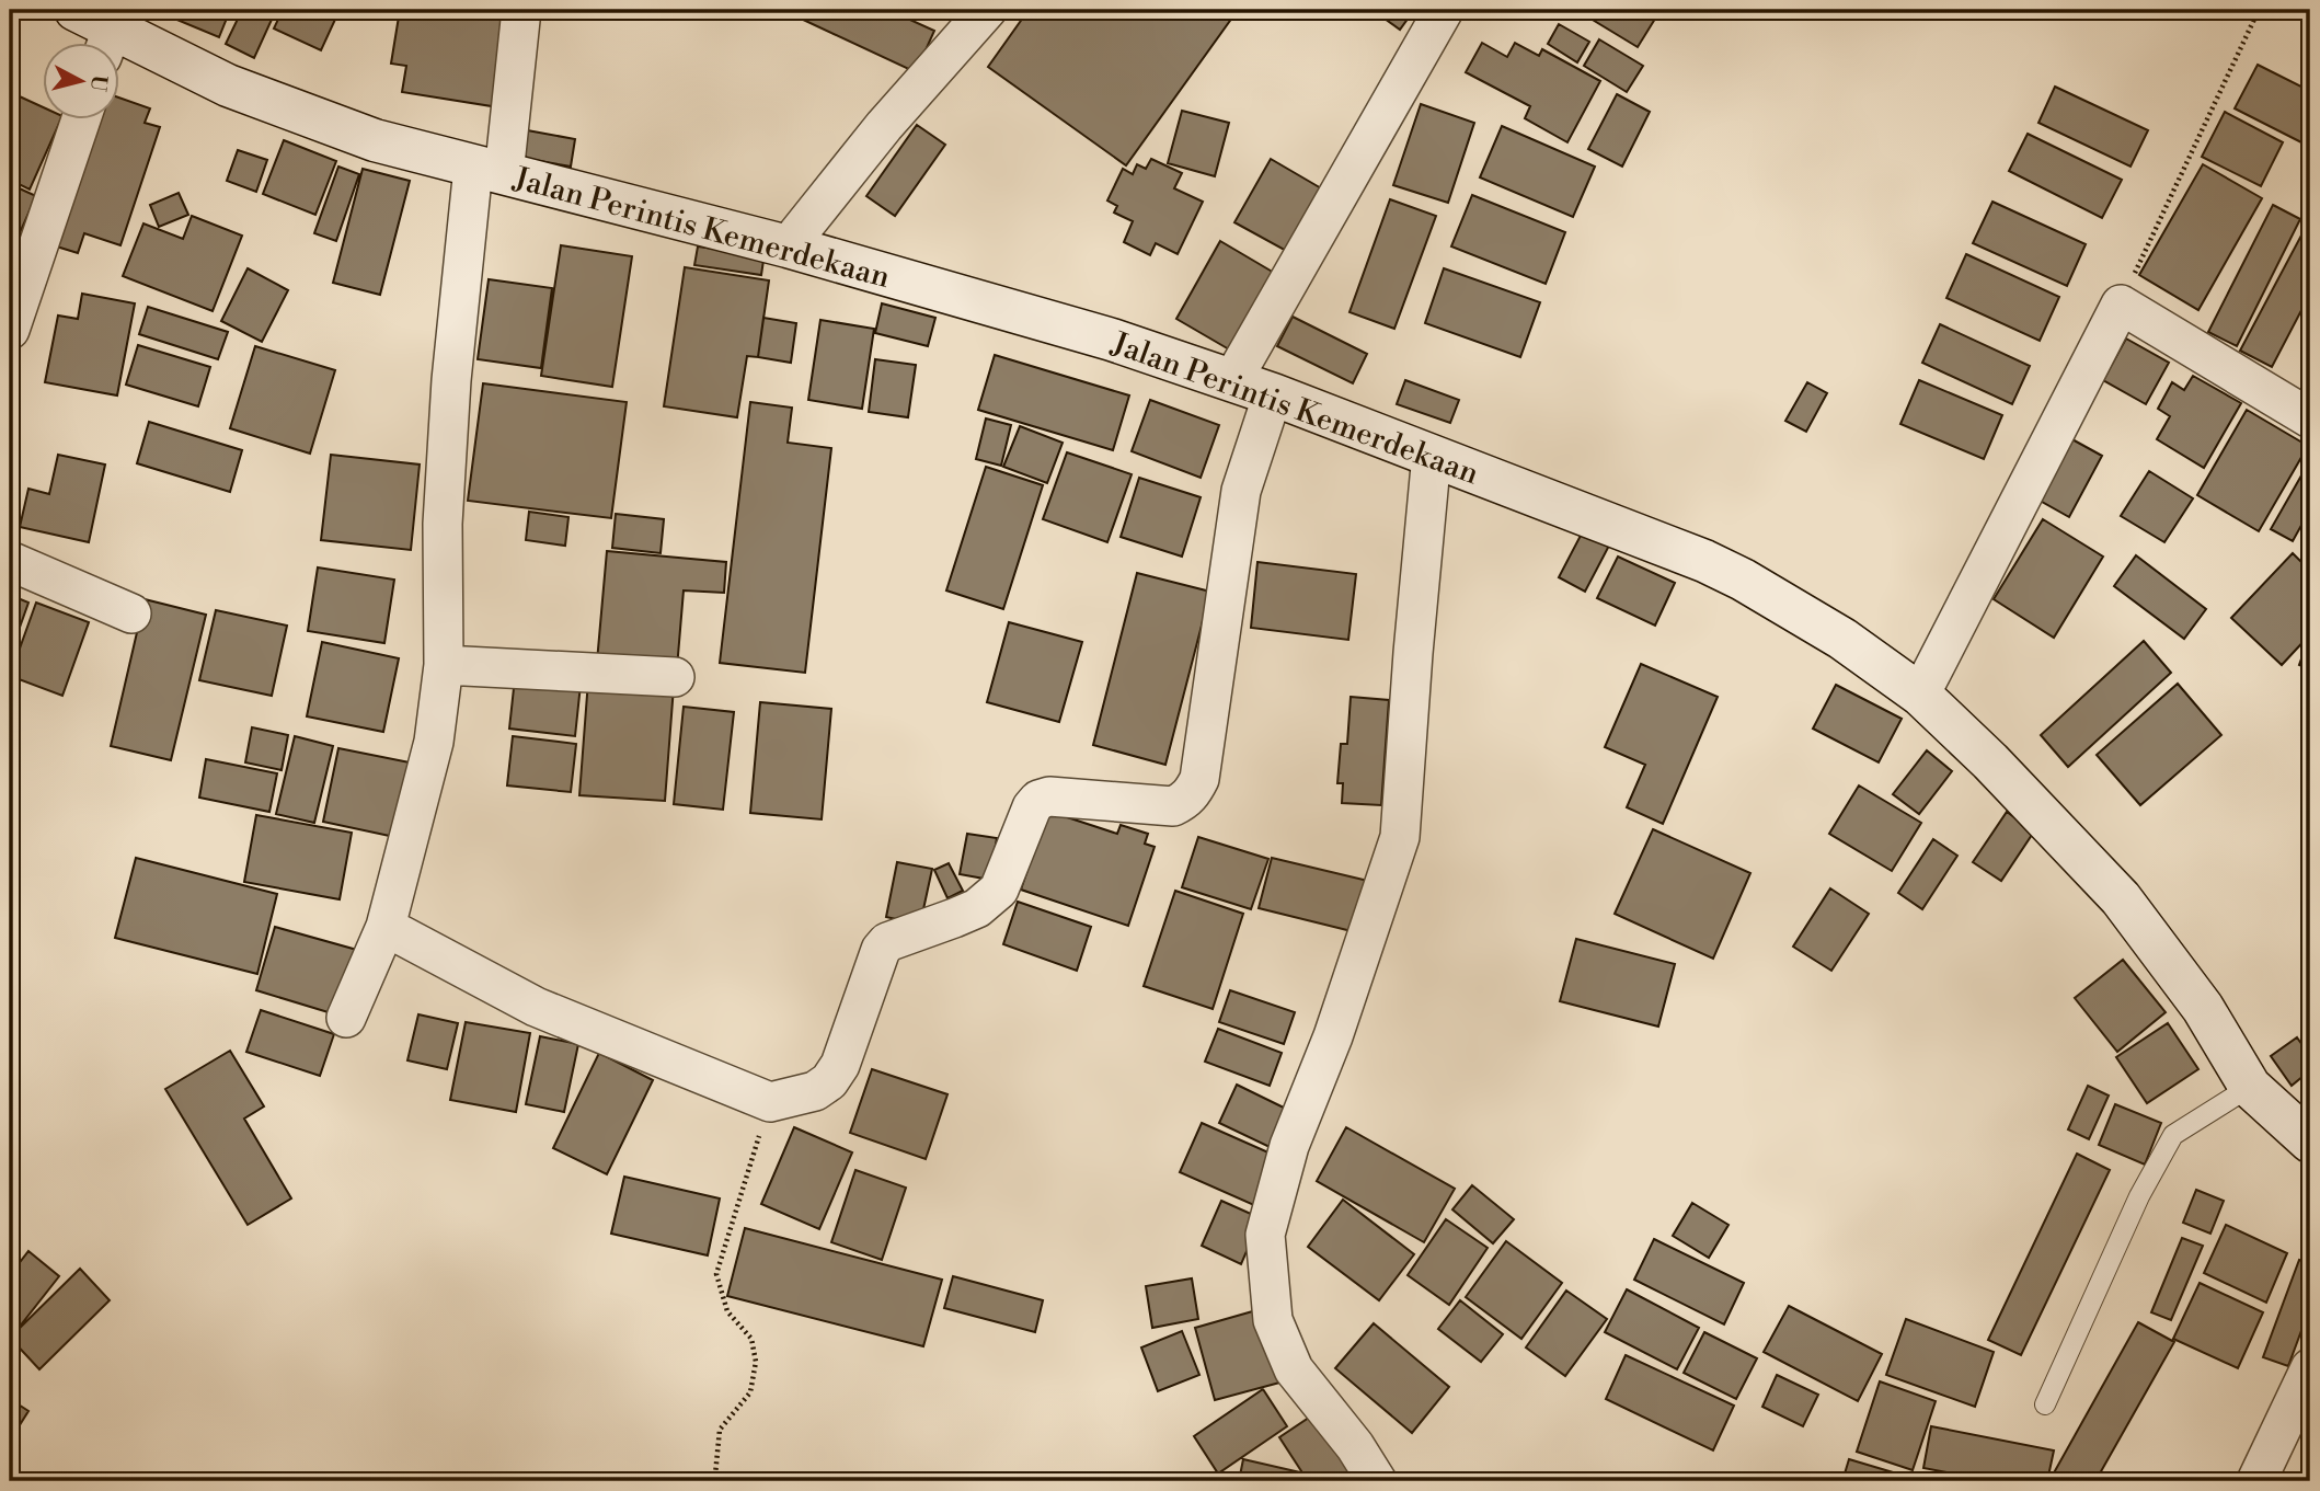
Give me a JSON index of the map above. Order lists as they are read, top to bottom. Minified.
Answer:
{"streets":{"street":["Jalan Perintis Kemerdekaan"]},"north":"right"}
